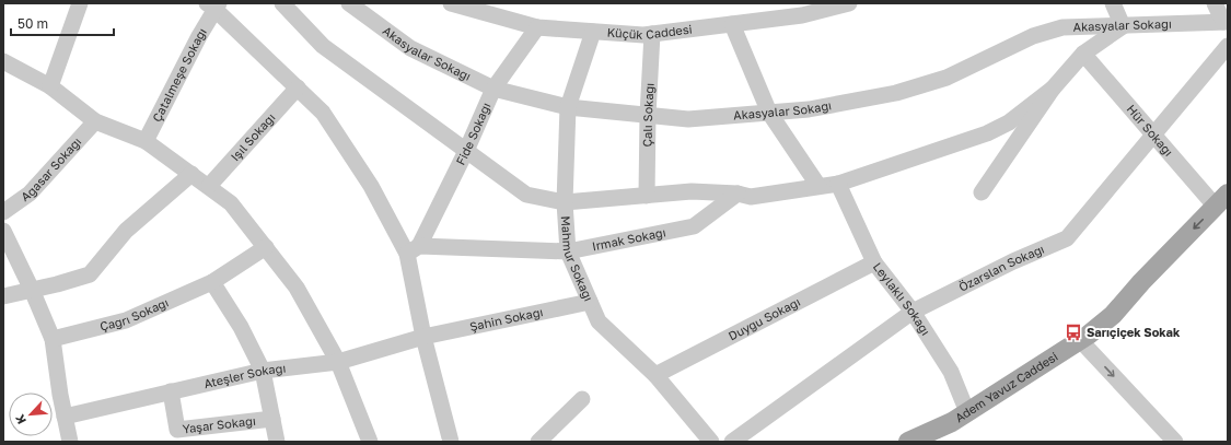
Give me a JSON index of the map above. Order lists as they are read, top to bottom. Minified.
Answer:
{"streets":{"main road":["Adem Yavuz Caddesi"],"street":["Akasyalar Sokağı","Küçük Caddesi","Çatalmeşe Sokağı","Çalı Sokağı","Hür Sokağı","Fide Sokağı","Işıl Sokağı","Ağasar Sokağı","Irmak Sokağı","Mahmur Sokağı","Özarslan Sokağı","Leylaklı Sokağı","Çağrı Sokağı","Şahin Sokağı","Duygu Sokağı","Ateşler Sokağı","Yaşar Sokağı"]},"crossings":[["Akasyalar Sokağı","Çalı Sokağı"],["Akasyalar Sokağı","Fide Sokağı"],["Akasyalar Sokağı","Mahmur Sokağı"],["Küçük Caddesi","Çalı Sokağı"],["Küçük Caddesi","Fide Sokağı"],["Küçük Caddesi","Mahmur Sokağı"],["Hür Sokağı","Özarslan Sokağı"],["Hür Sokağı","Adem Yavuz Caddesi"],["Fide Sokağı","Irmak Sokağı"],["Irmak Sokağı","Mahmur Sokağı"],["Mahmur Sokağı","Şahin Sokağı"],["Mahmur Sokağı","Duygu Sokağı"],["Özarslan Sokağı","Leylaklı Sokağı"],["Leylaklı Sokağı","Duygu Sokağı"],["Leylaklı Sokağı","Adem Yavuz Caddesi"],["Şahin Sokağı","Ateşler Sokağı"],["Ateşler Sokağı","Yaşar Sokağı"]],"one_way":["Adem Yavuz Caddesi"],"places":{"bus stop":["Sarıçiçek Sokak"]},"scale_bar":"50 m","north":"bottom left"}
